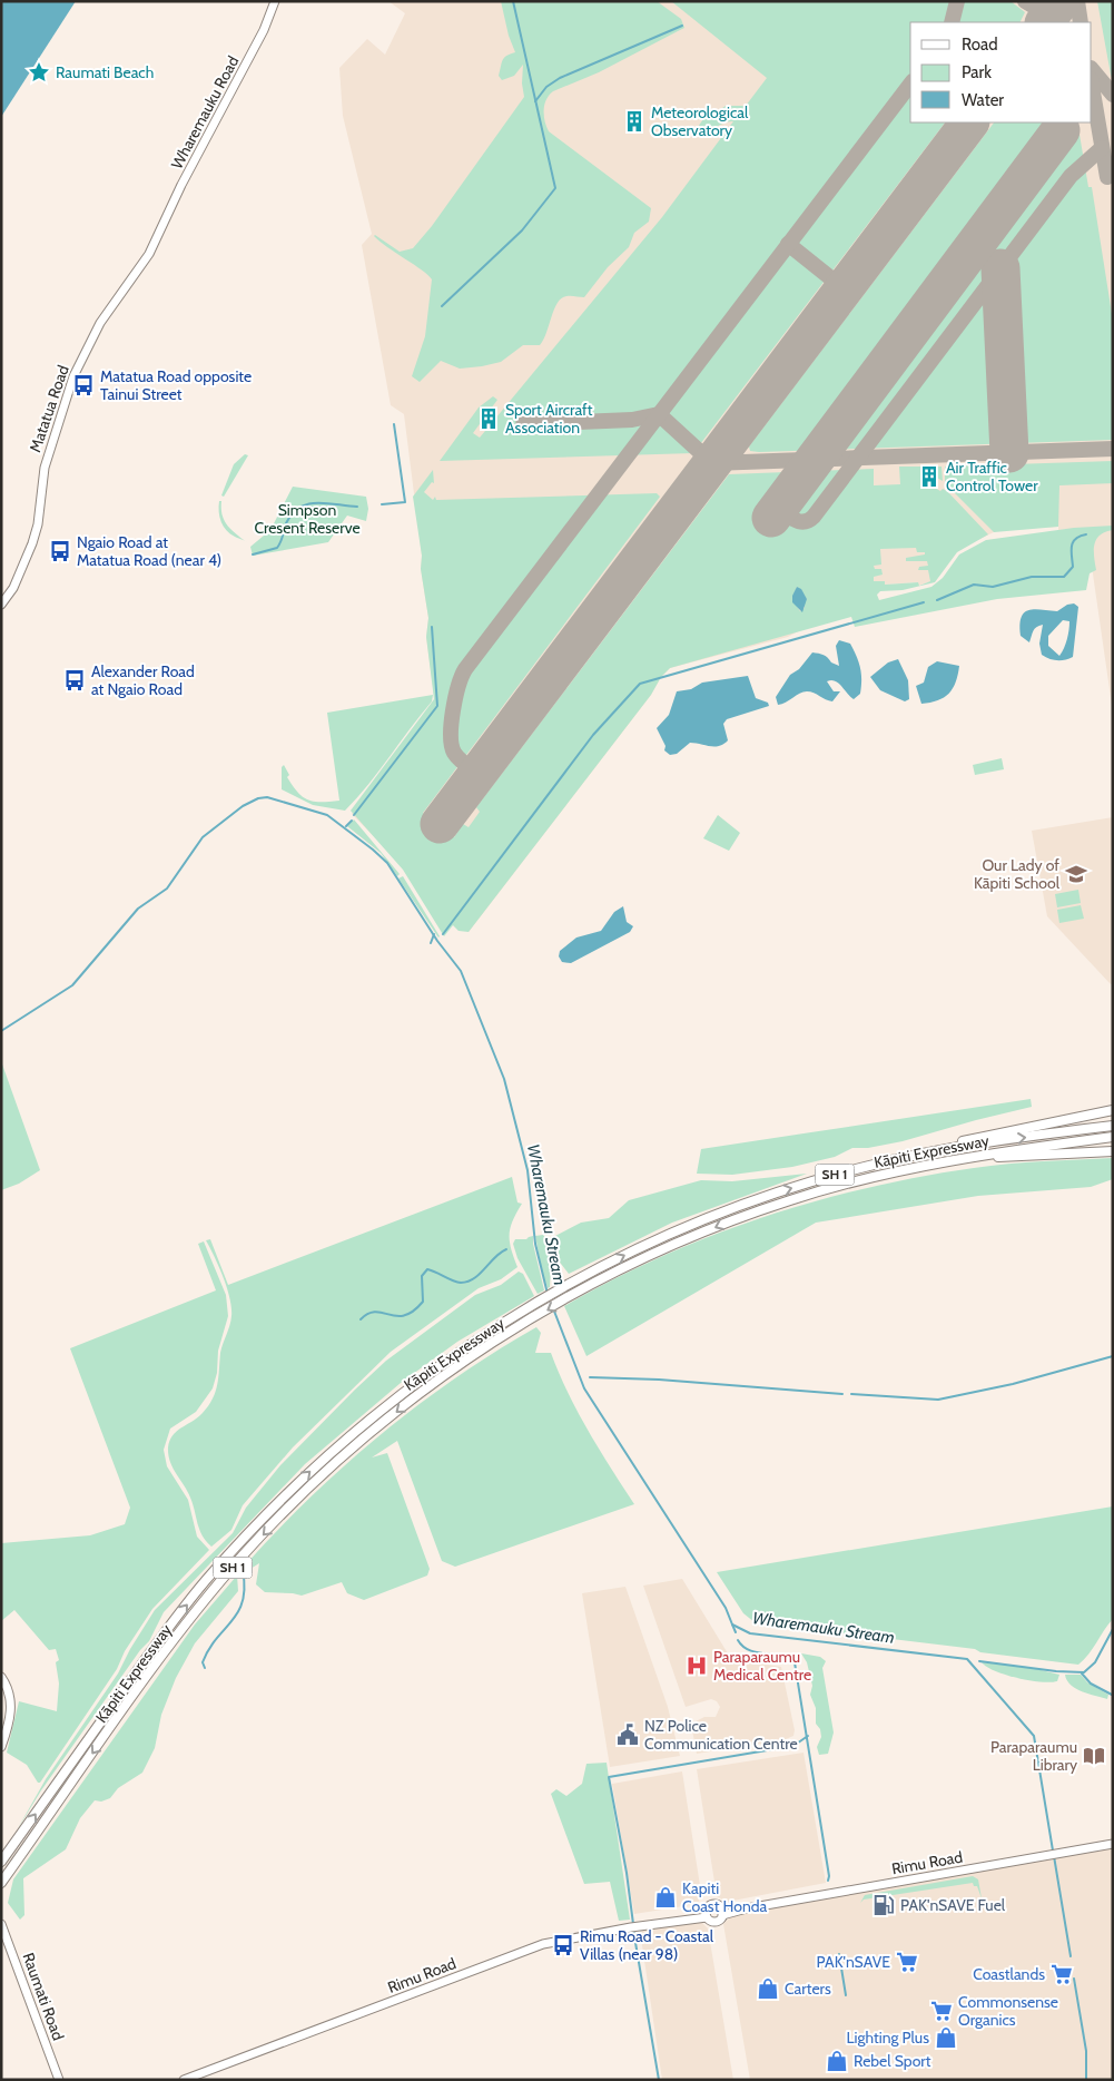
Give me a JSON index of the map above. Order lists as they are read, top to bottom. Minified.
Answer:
{"streets":{"highway":["Kāpiti Expressway","SH 1"],"main road":["Wharemauku Road","Matatua Road","Rimu Road","Raumati Road"]},"crossings":[["Wharemauku Road","Matatua Road"]],"water":["Wharemauku Stream"],"parks":["Simpson Cresent Reserve"],"places":{"place":["Raumati Beach"],"building":["Meteorological Observatory","Sport Aircraft Association","Air Traffic Control Tower"],"bus stop":["Matatua Road opposite Tainui Street","Ngaio Road at Matatua Road (near 4)","Alexander Road at Ngaio Road","Rimu Road - Coastal Villas (near 98)"],"school or university":["Our Lady of Kāpiti School"],"hospital":["Paraparaumu Medical Centre"],"public building":["NZ Police Communication Centre"],"library":["Paraparaumu Library"],"shop":["Kapiti Coast Honda","Carters","Lighting Plus","Rebel Sport"],"fuel station":["PAK'nSAVE Fuel"],"supermarket":["PAK'nSAVE","Coastlands","Commonsense Organics"]},"legend":["Road","Park","Water"]}
